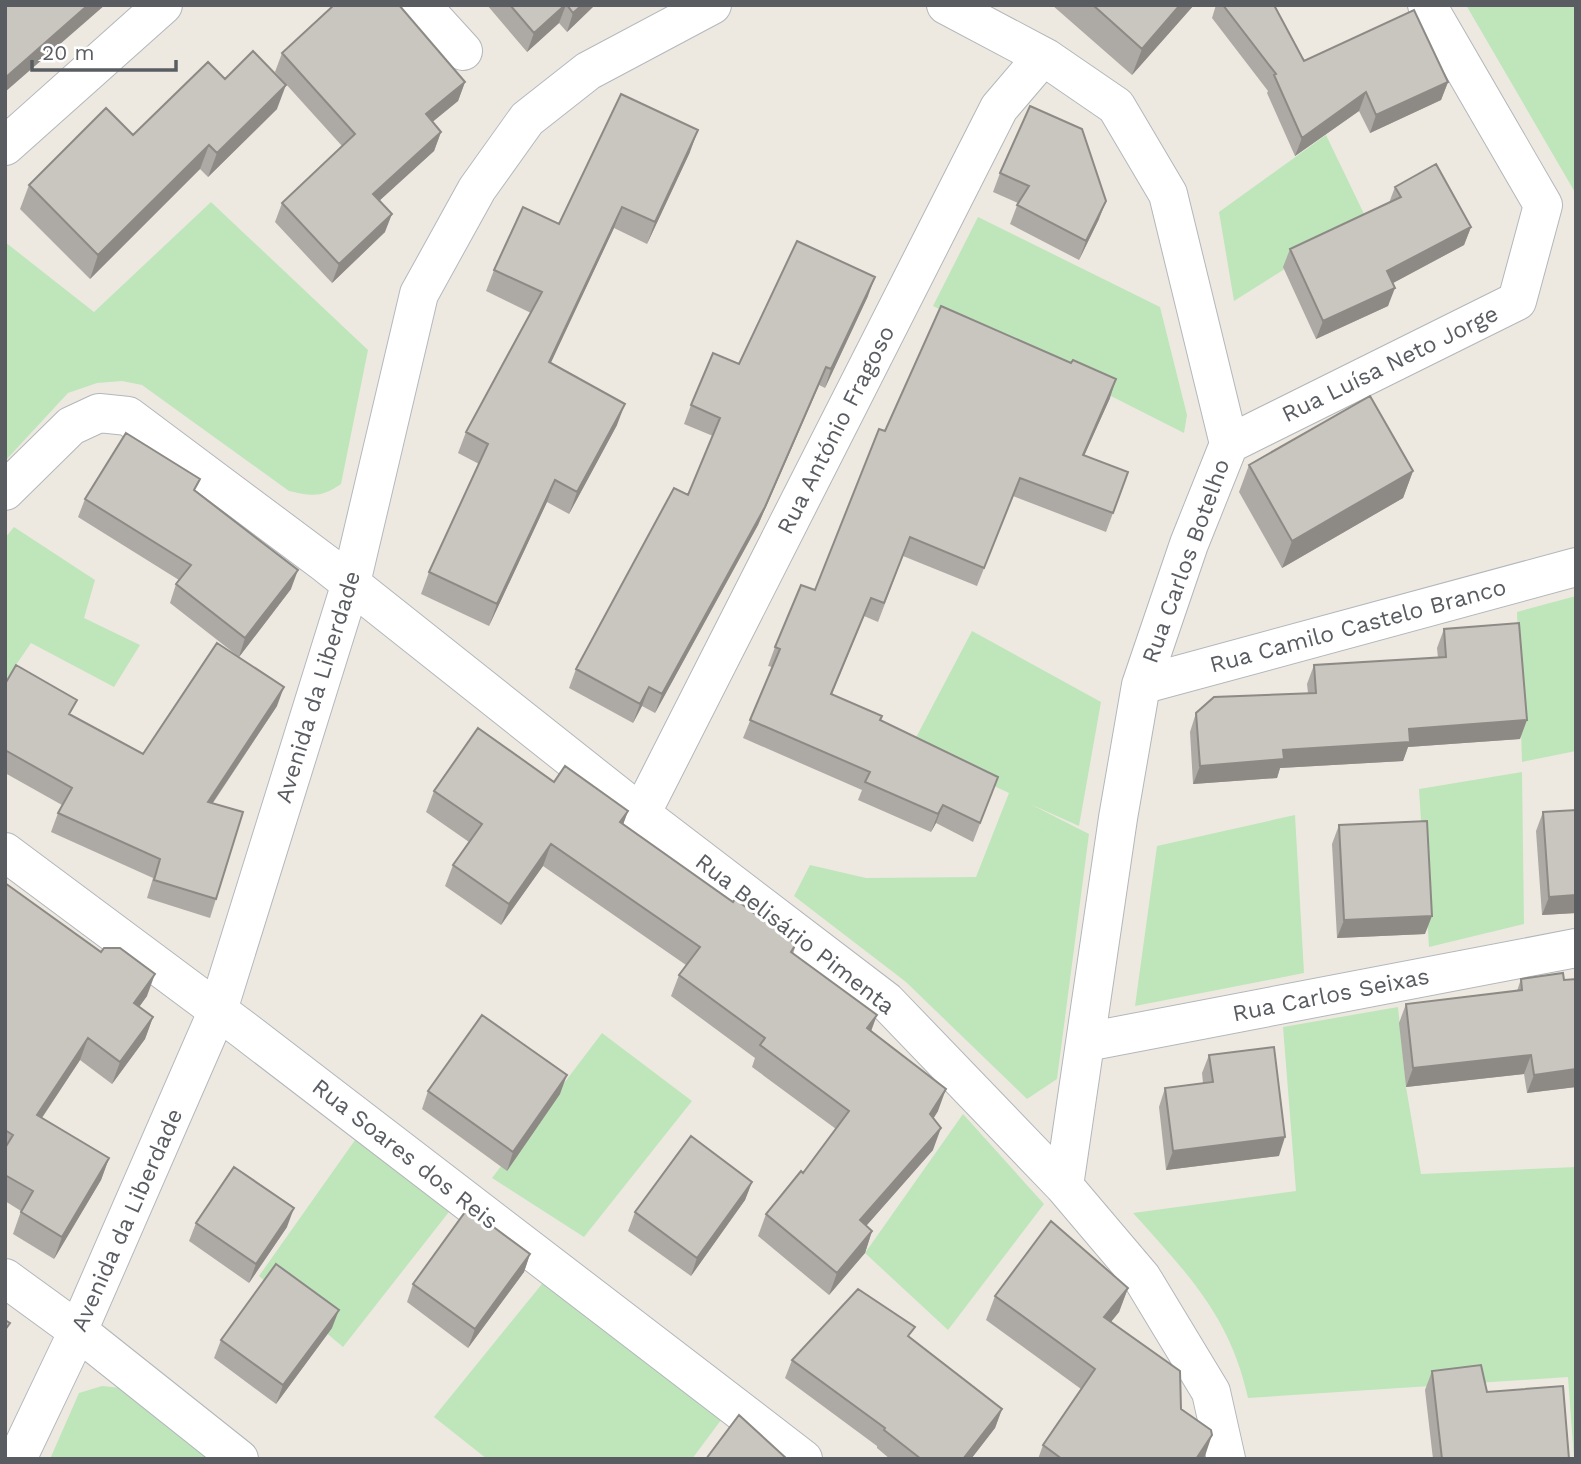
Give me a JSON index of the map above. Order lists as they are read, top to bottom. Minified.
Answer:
{"streets":{"street":["Rua Luísa Neto Jorge","Rua António Fragoso","Rua Carlos Botelho","Rua Camilo Castelo Branco","Avenida da Liberdade","Rua Belisário Pimenta","Rua Carlos Seixas","Rua Soares dos Reis"]},"crossings":[["Rua Luísa Neto Jorge","Rua Carlos Botelho"],["Rua António Fragoso","Rua Carlos Botelho"],["Rua António Fragoso","Rua Belisário Pimenta"],["Rua Carlos Botelho","Rua Camilo Castelo Branco"],["Rua Carlos Botelho","Rua Belisário Pimenta"],["Rua Carlos Botelho","Rua Carlos Seixas"],["Avenida da Liberdade","Rua Belisário Pimenta"],["Avenida da Liberdade","Rua Soares dos Reis"]],"scale_bar":"20 m"}
